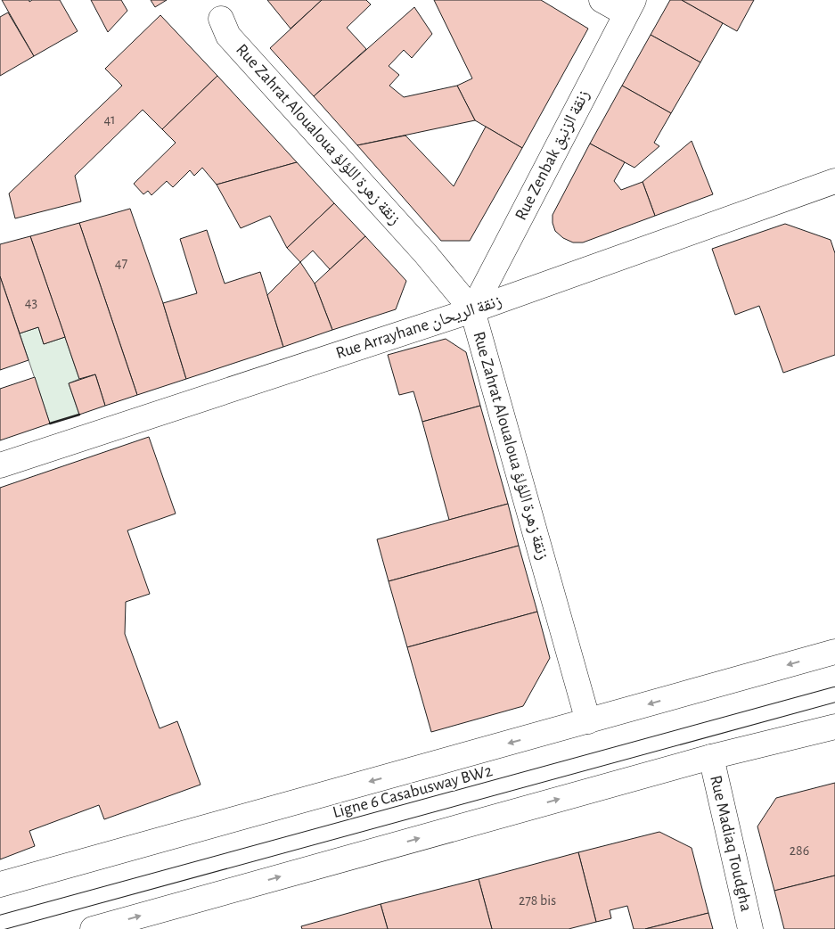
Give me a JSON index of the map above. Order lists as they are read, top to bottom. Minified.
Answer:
{"streets":{"street":["Rue Zahrat Aloualoua زنقة زهرة اللؤلؤ","Rue Zenbak زنقة الزنبق","Rue Arrayhane زنقة الريحان","Rue Madiaq Toudgha"],"lane":["Ligne 6 Casabusway BW2"]},"crossings":[["Rue Zahrat Aloualoua زنقة زهرة اللؤلؤ","Rue Zenbak زنقة الزنبق"],["Rue Zahrat Aloualoua زنقة زهرة اللؤلؤ","Rue Arrayhane زنقة الريحان"],["Rue Zenbak زنقة الزنبق","Rue Arrayhane زنقة الريحان"]],"house_numbers":["41","47","43","286","278 bis"]}
